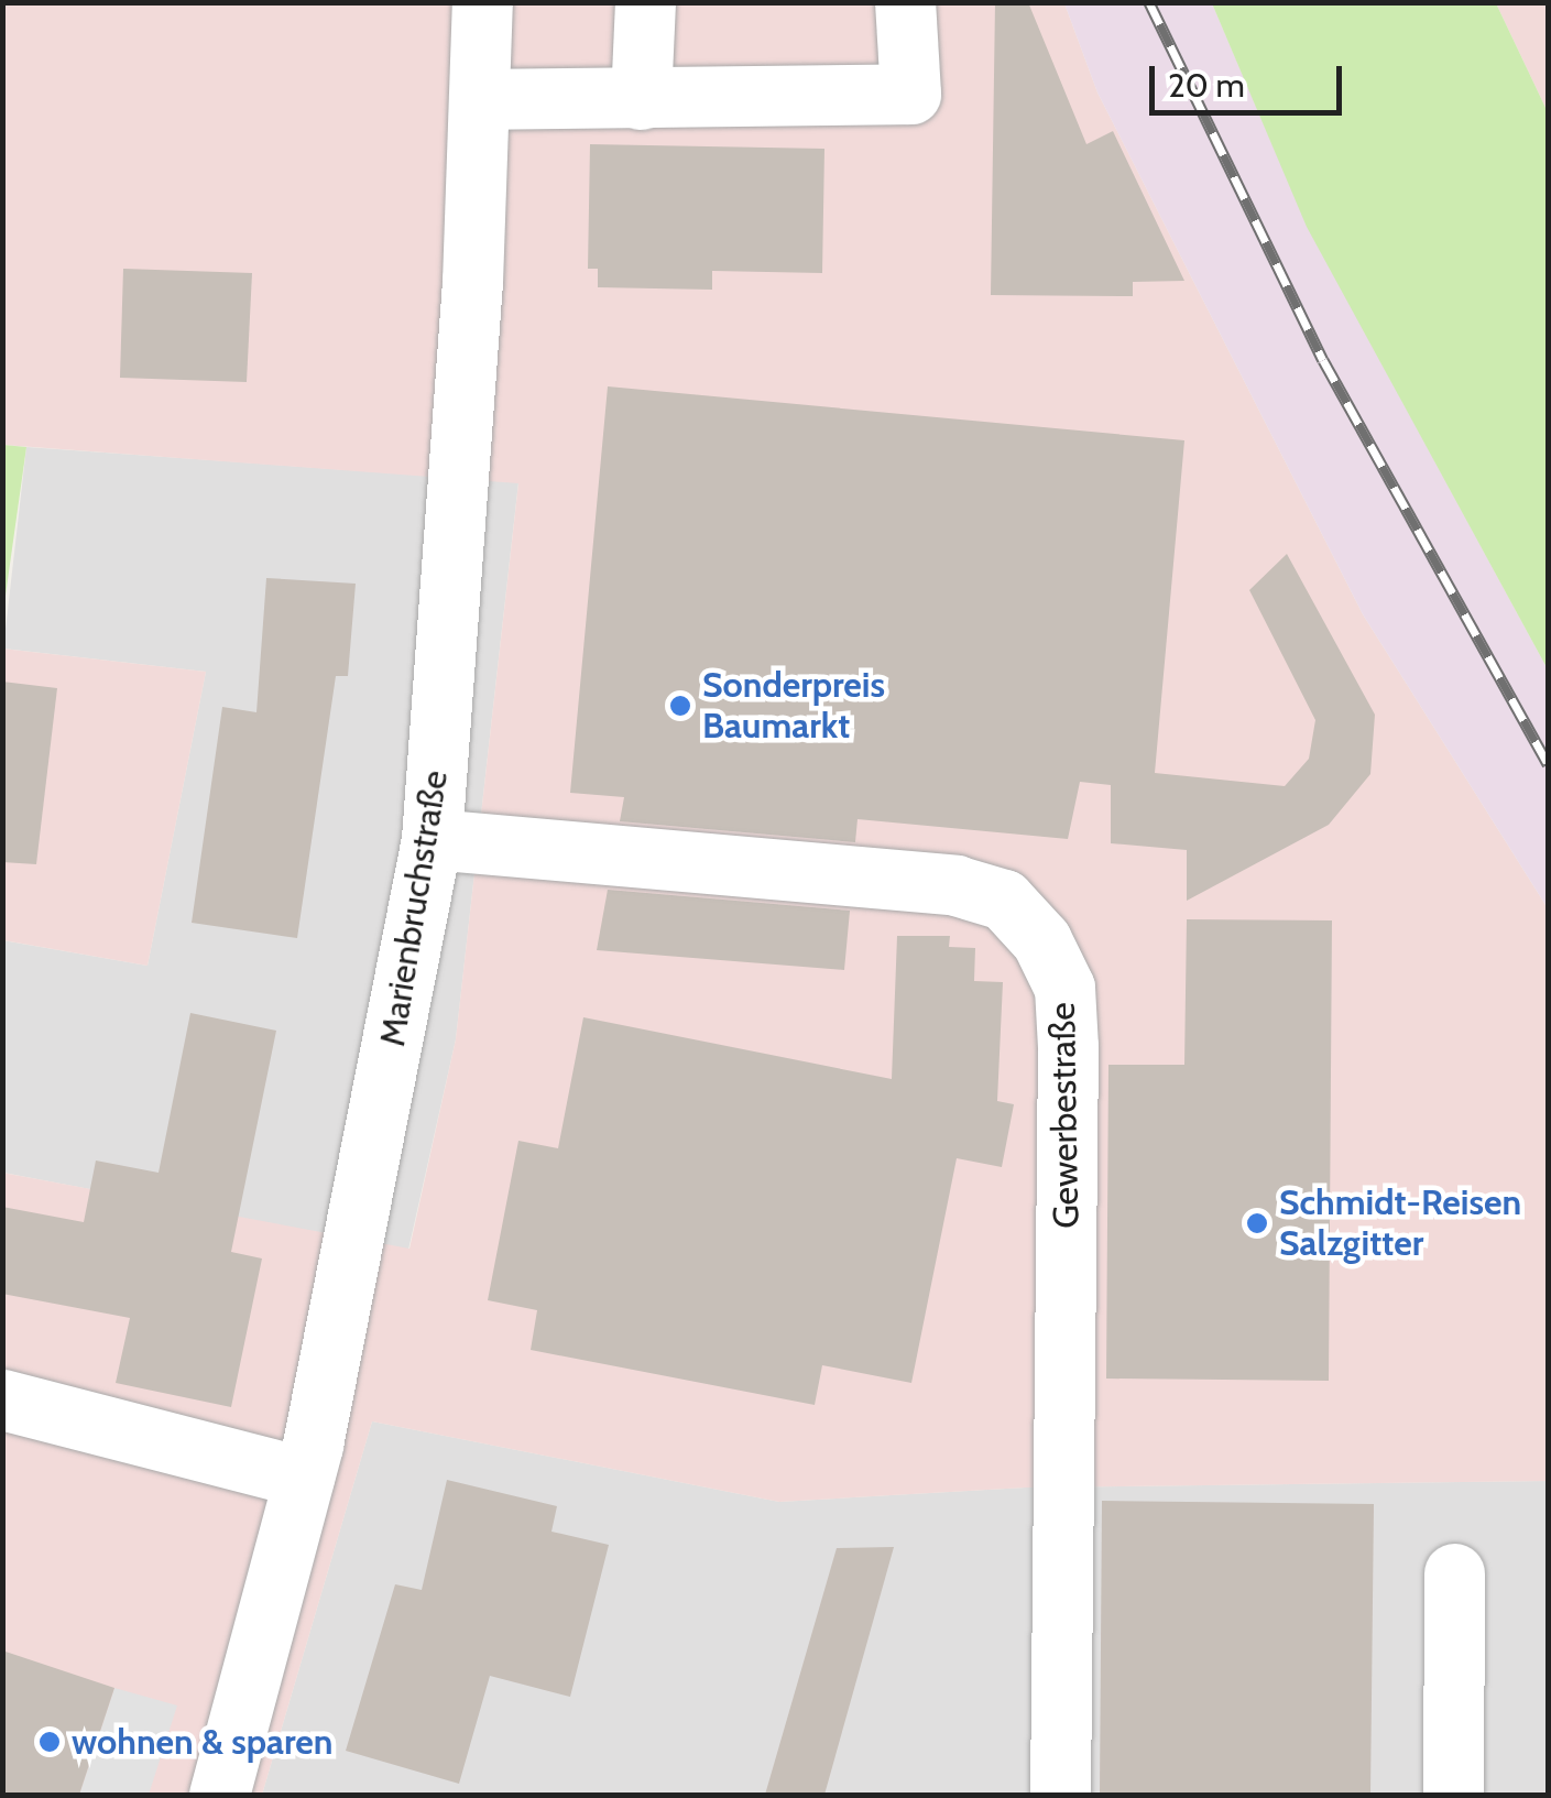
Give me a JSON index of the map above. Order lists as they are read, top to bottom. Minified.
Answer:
{"streets":{"street":["Marienbruchstraße","Gewerbestraße"]},"crossings":[["Marienbruchstraße","Gewerbestraße"]],"places":["Sonderpreis Baumarkt","Schmidt-Reisen Salzgitter","wohnen & sparen"],"scale_bar":"20 m"}
